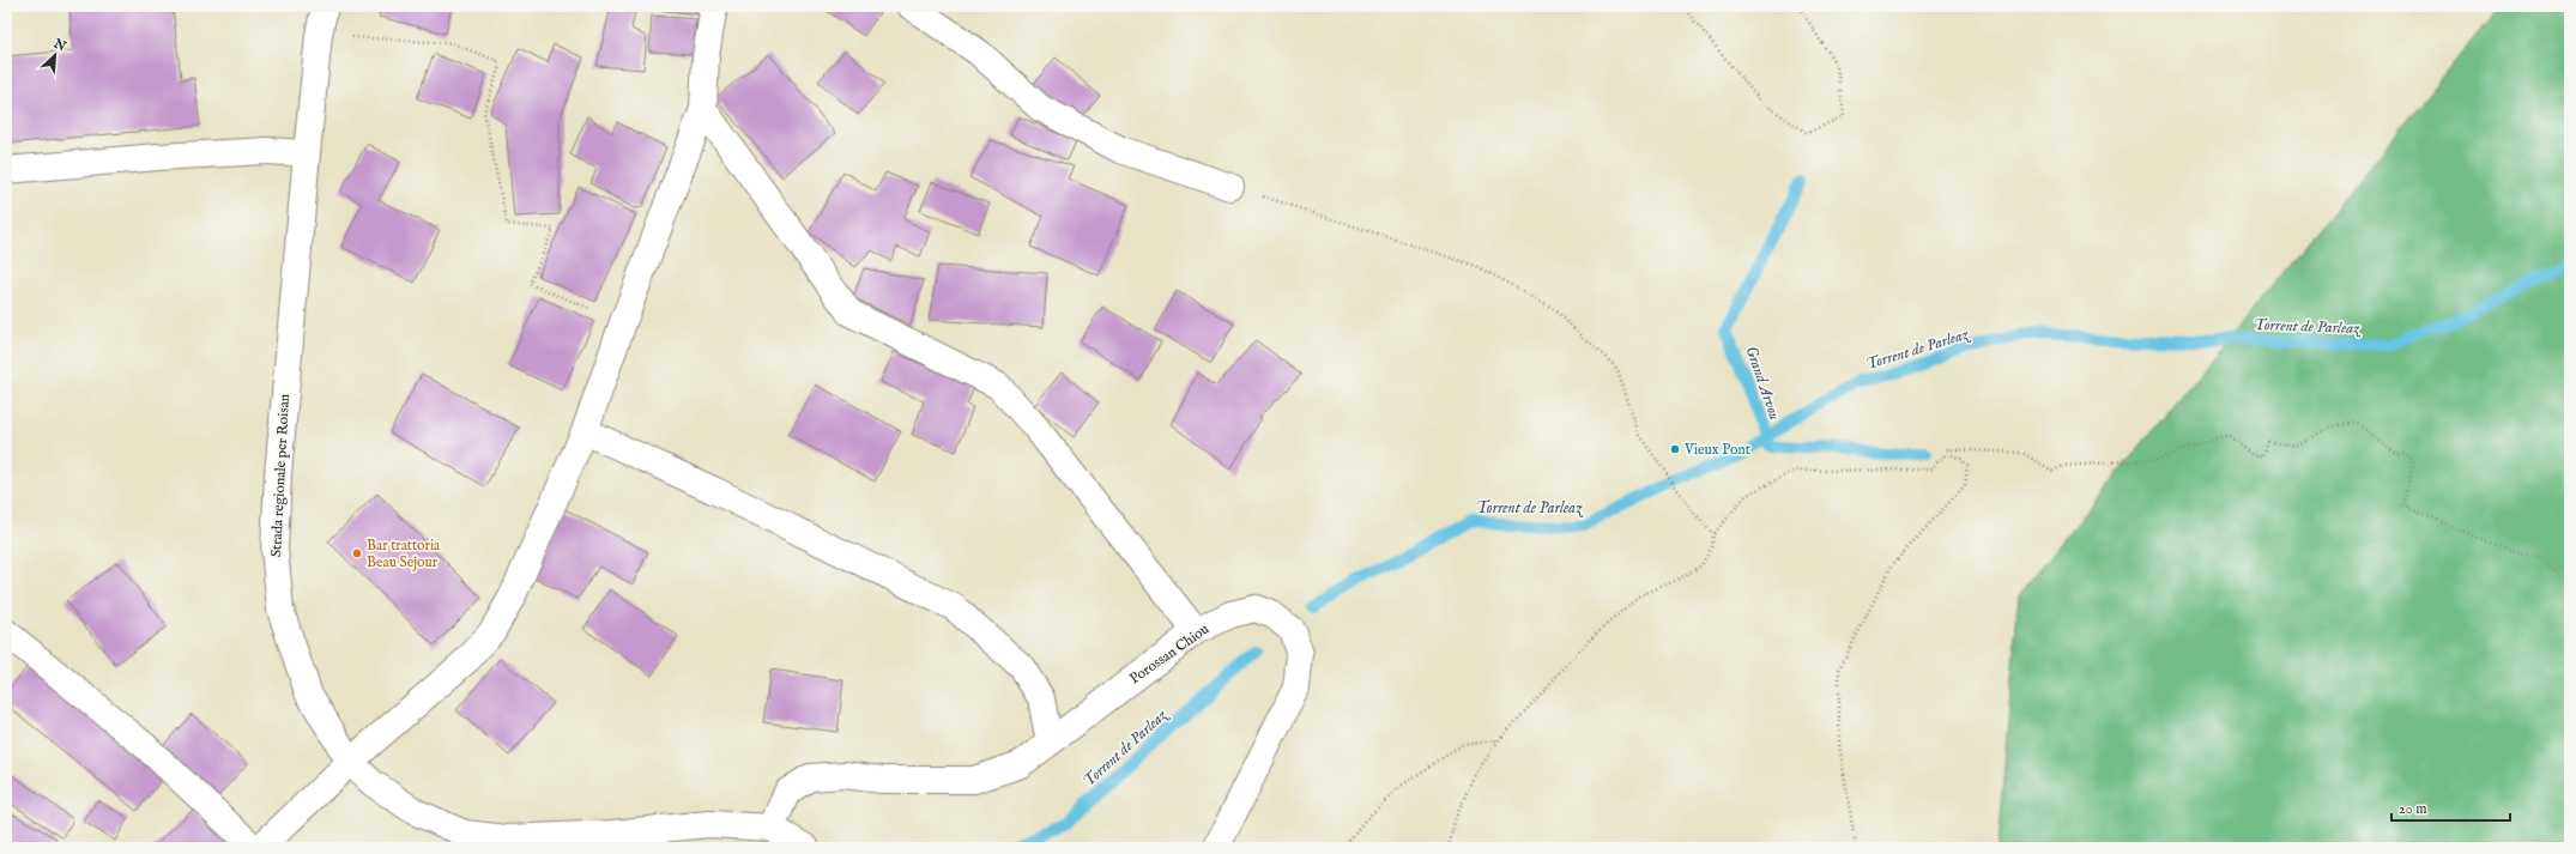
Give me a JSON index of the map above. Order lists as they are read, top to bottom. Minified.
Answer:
{"streets":{"street":["Strada regionale per Roisan","Porossan Chiou"]},"crossings":[["Strada regionale per Roisan","Porossan Chiou"]],"water":["Torrent de Parleaz","Grand Arvou"],"places":["Vieux Pont","Bar trattoria Beau Sejour"],"scale_bar":"20 m","north":"top right"}
